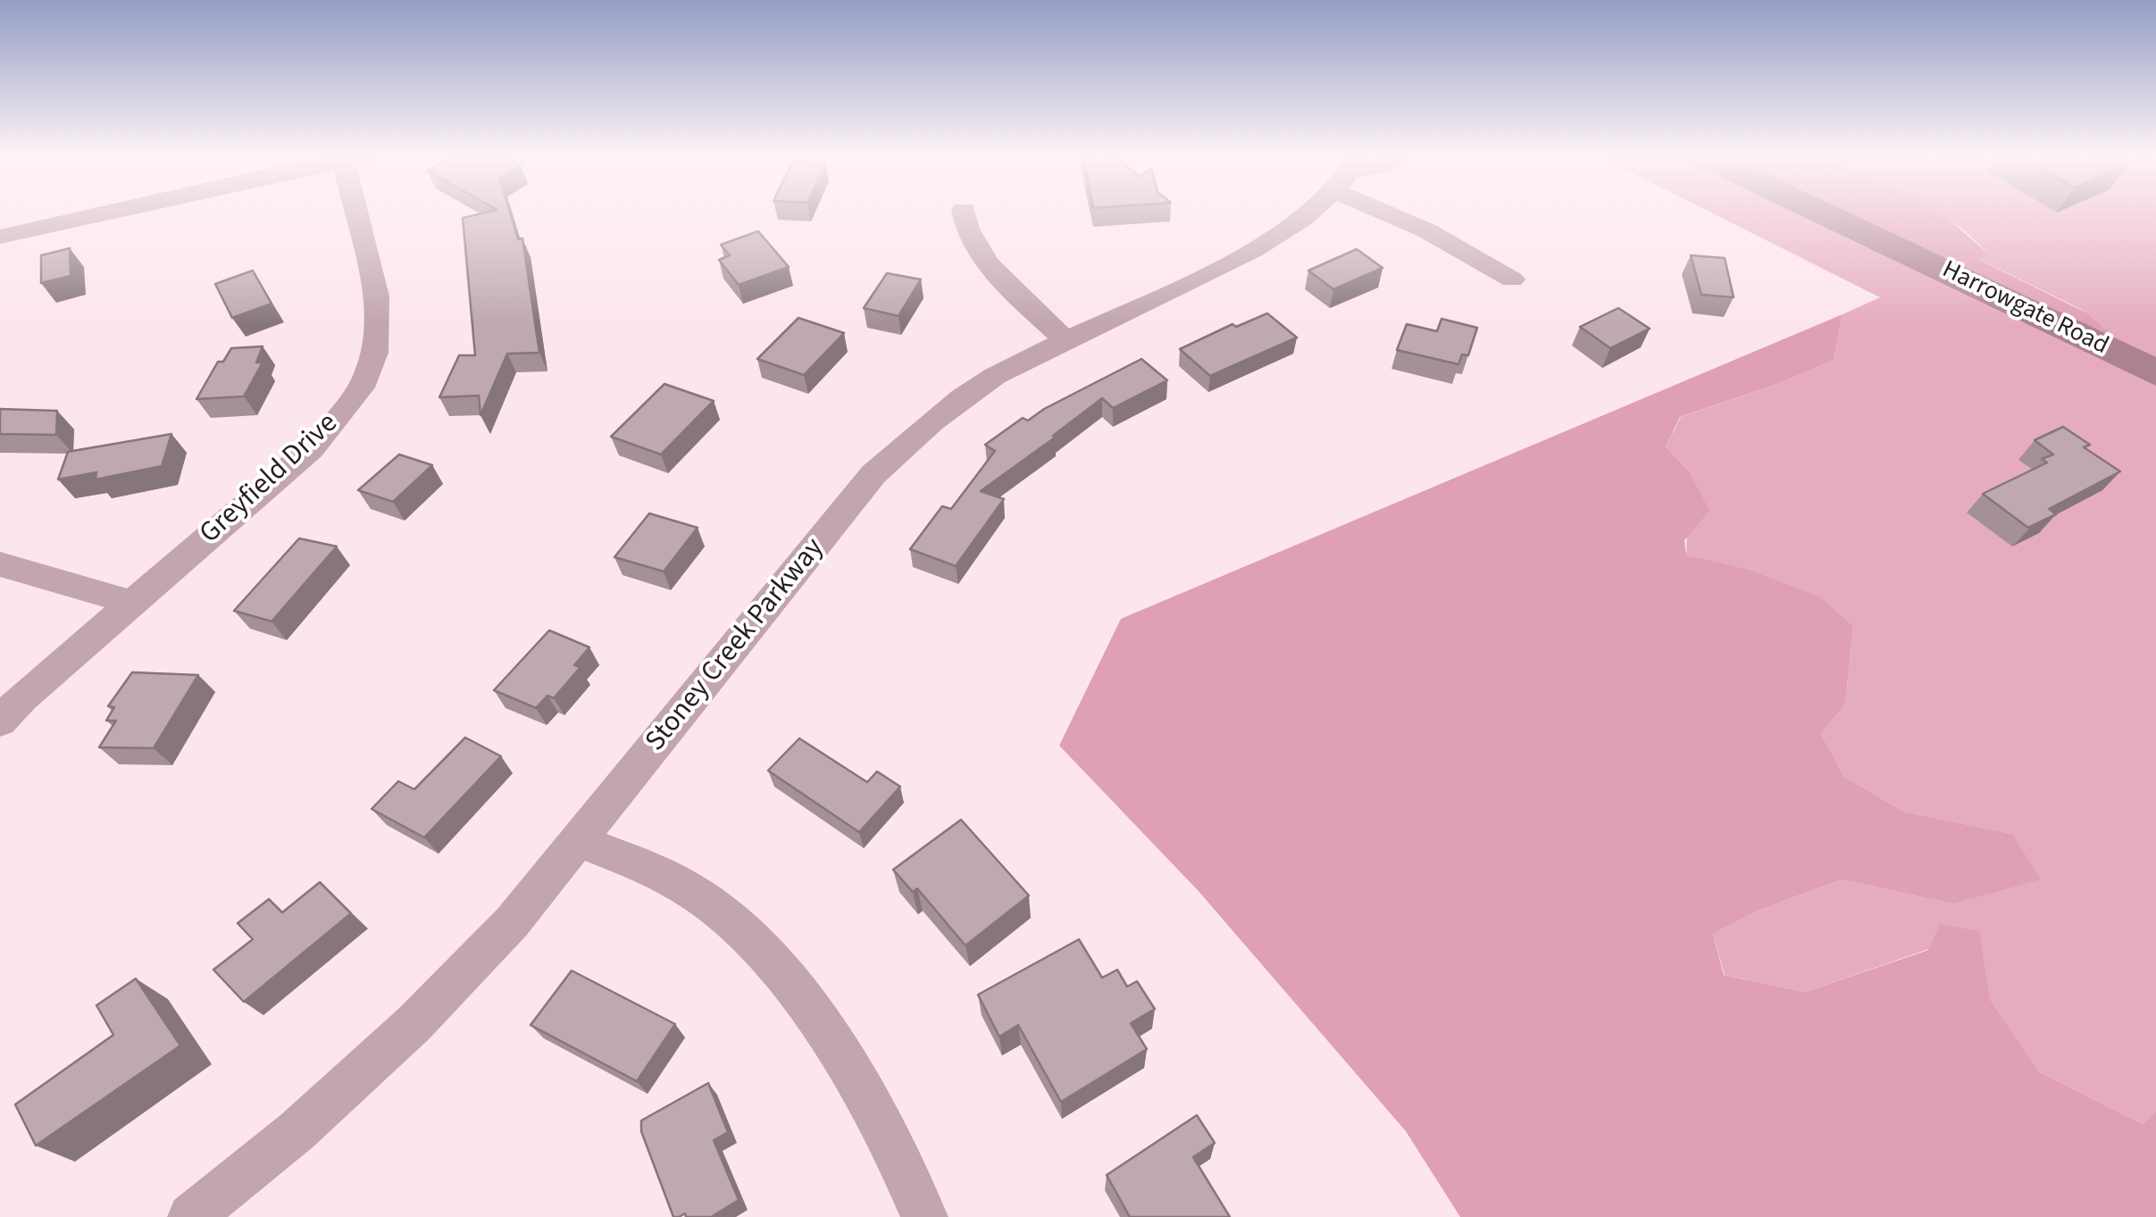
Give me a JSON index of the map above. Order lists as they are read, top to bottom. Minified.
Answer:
{"streets":{"main road":["Harrowgate Road"],"street":["Greyfield Drive","Stoney Creek Parkway"]}}
